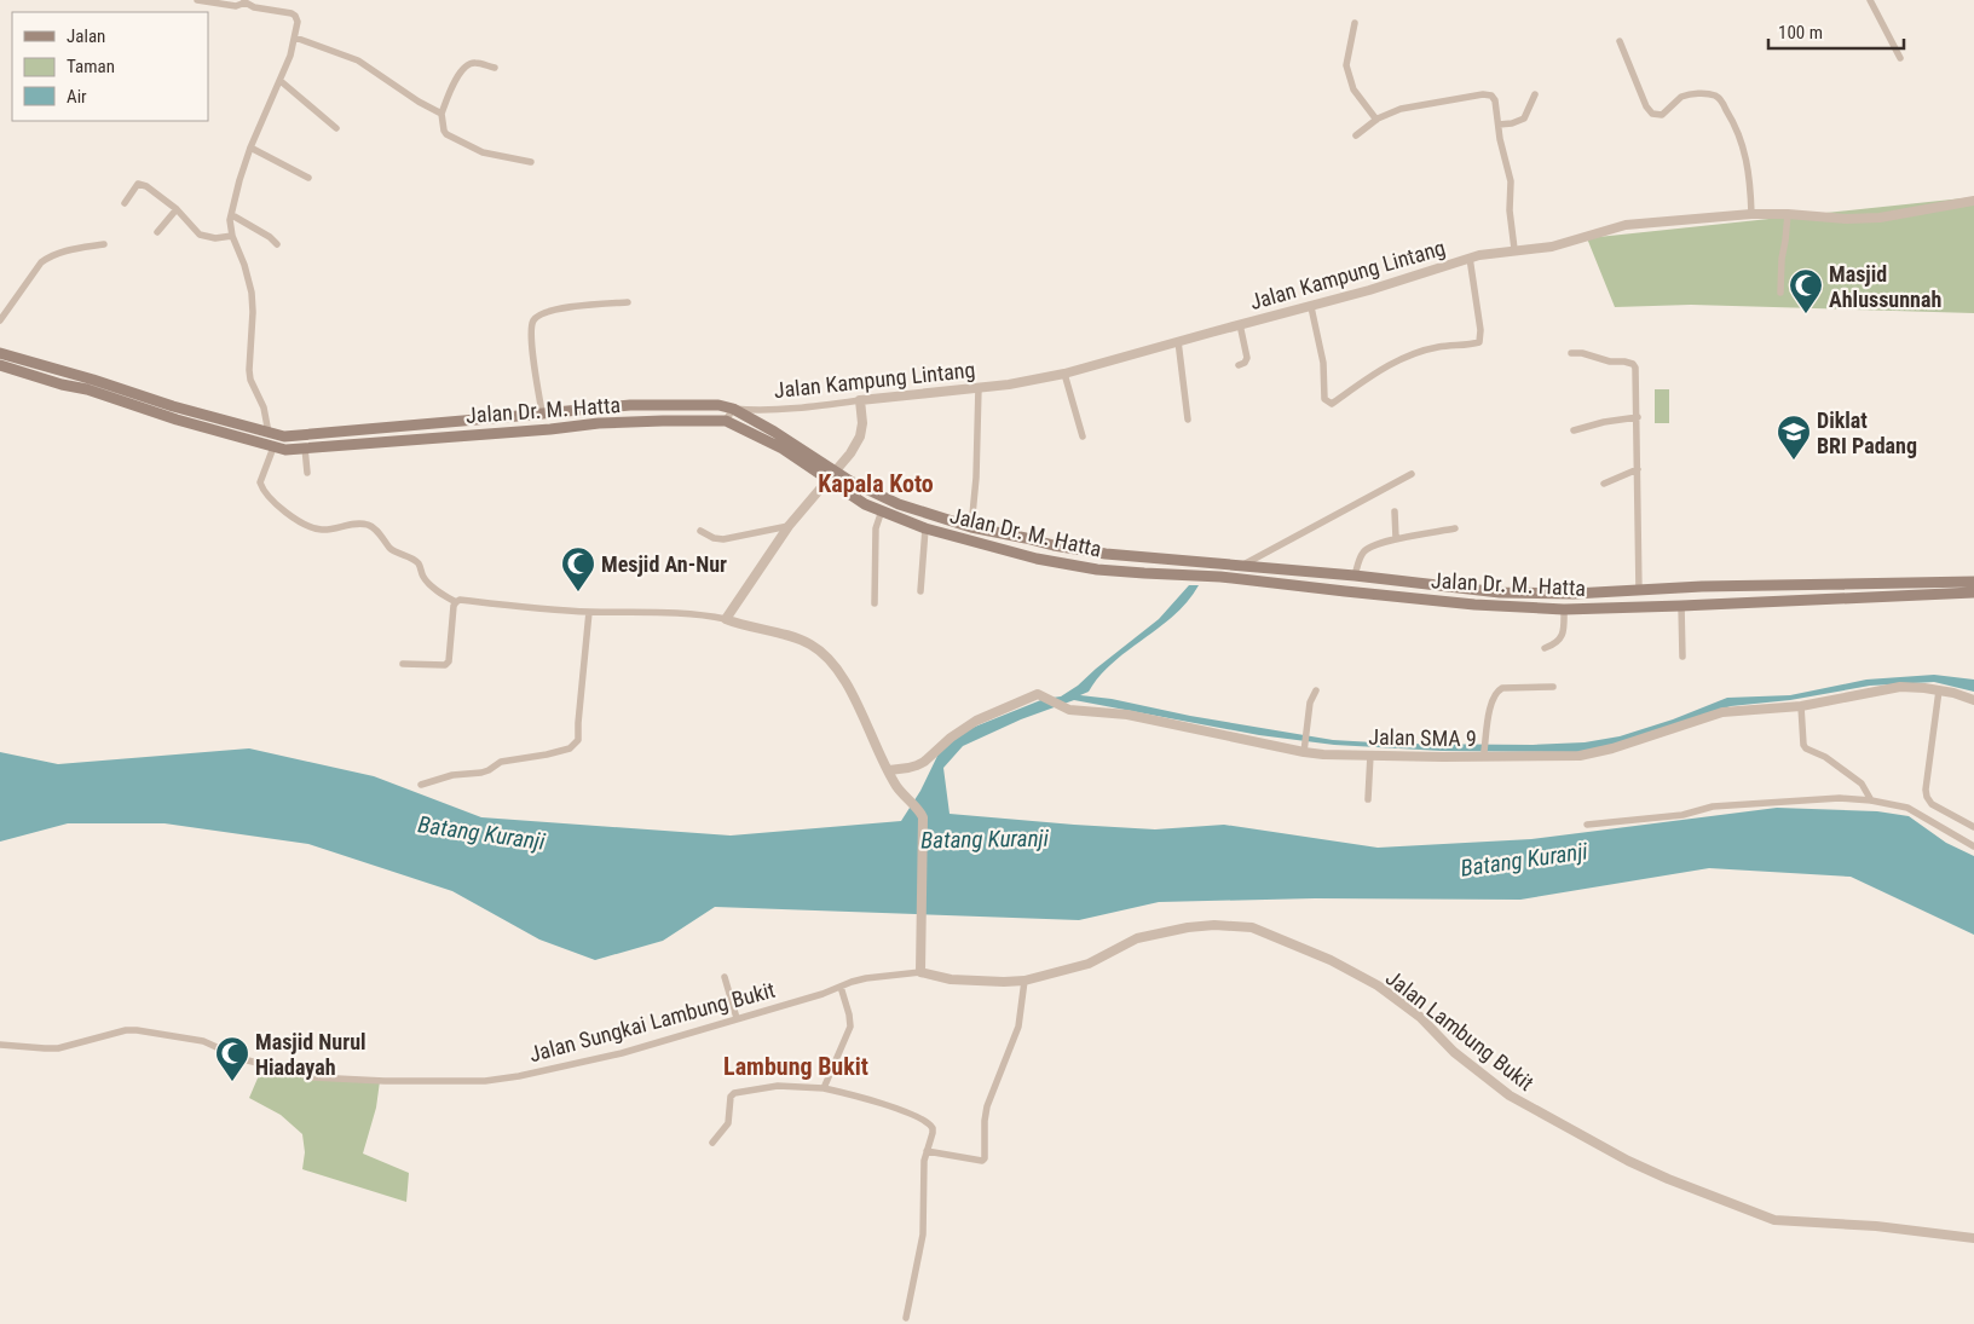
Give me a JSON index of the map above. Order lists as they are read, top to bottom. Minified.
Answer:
{"streets":{"main road":["Jalan Dr. M. Hatta"],"street":["Jalan Kampung Lintang","Jalan SMA 9","Jalan Sungkai Lambung Bukit","Jalan Lambung Bukit"]},"crossings":[["Jalan Kampung Lintang","Jalan Dr. M. Hatta"],["Jalan Sungkai Lambung Bukit","Jalan Lambung Bukit"]],"districts":["Kapala Koto","Lambung Bukit"],"water":["Batang Kuranji"],"places":{"mosque":["Masjid Ahlussunnah","Mesjid An-Nur","Masjid Nurul Hiadayah"],"school or university":["Diklat BRI Padang"]},"legend":["Jalan","Taman","Air"],"scale_bar":"100 m"}
